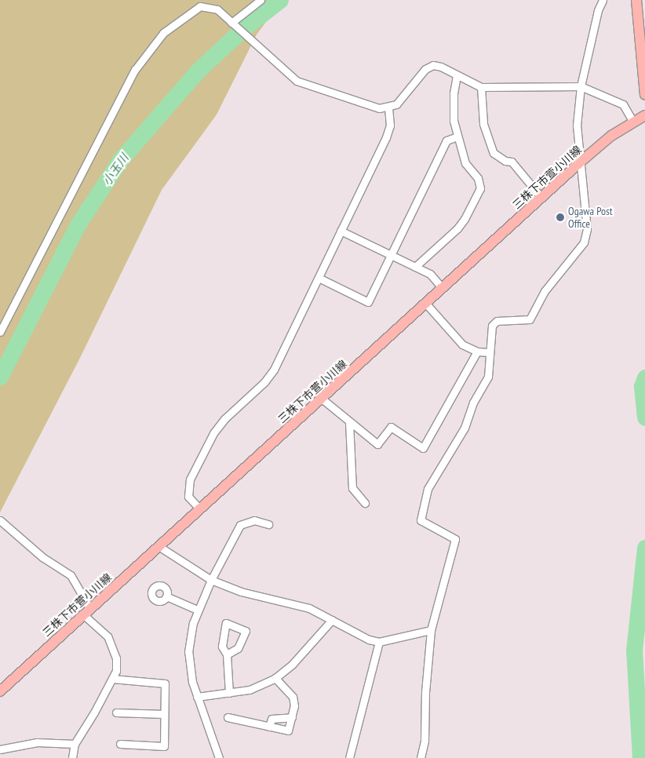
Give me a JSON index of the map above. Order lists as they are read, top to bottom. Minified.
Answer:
{"streets":{"main road":["三株下市萱小川線"]},"water":["小玉川"],"places":["Ogawa Post Office"]}
